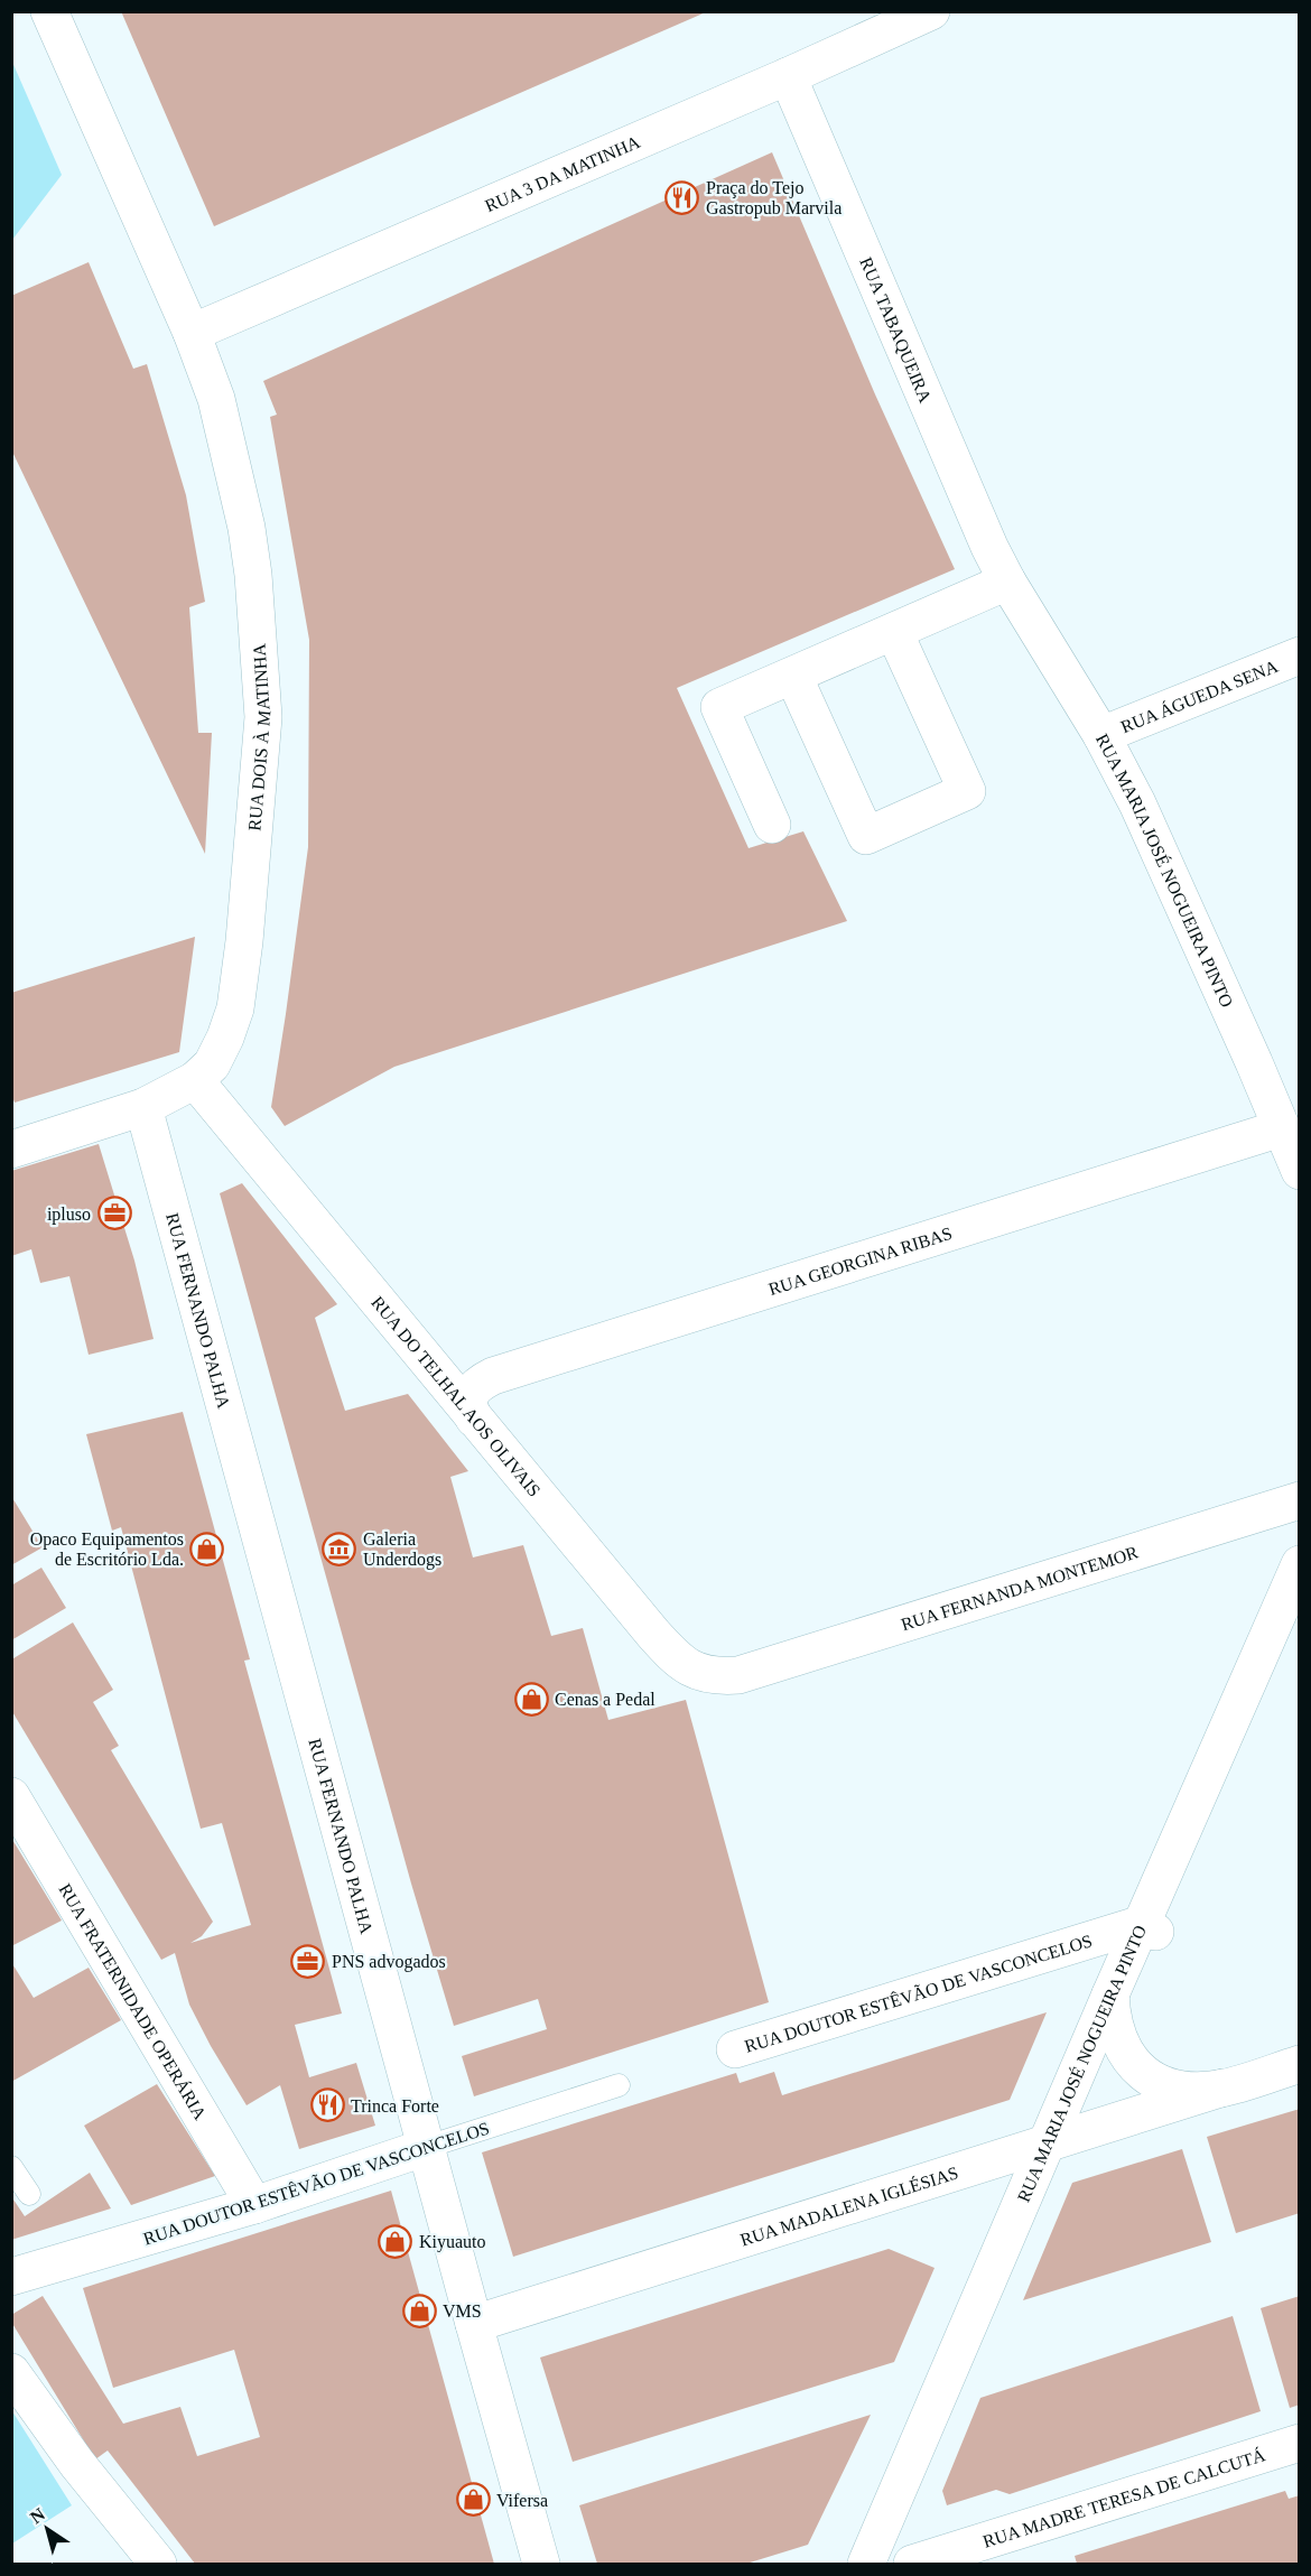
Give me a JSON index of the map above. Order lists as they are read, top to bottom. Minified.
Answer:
{"streets":{"street":["RUA 3 DA MATINHA","RUA TABAQUEIRA","RUA ÁGUEDA SENA","RUA DOIS À MATINHA","RUA MARIA JOSÉ NOGUEIRA PINTO","RUA GEORGINA RIBAS","RUA FERNANDO PALHA","RUA DO TELHAL AOS OLIVAIS","RUA FERNANDA MONTEMOR","RUA DOUTOR ESTÊVÃO DE VASCONCELOS","RUA FRATERNIDADE OPERÁRIA","RUA MADALENA IGLÉSIAS","RUA MADRE TERESA DE CALCUTÁ"]},"crossings":[["RUA 3 DA MATINHA","RUA TABAQUEIRA"],["RUA 3 DA MATINHA","RUA DOIS À MATINHA"],["RUA TABAQUEIRA","RUA MARIA JOSÉ NOGUEIRA PINTO"],["RUA ÁGUEDA SENA","RUA MARIA JOSÉ NOGUEIRA PINTO"],["RUA DOIS À MATINHA","RUA FERNANDO PALHA"],["RUA DOIS À MATINHA","RUA DO TELHAL AOS OLIVAIS"],["RUA MARIA JOSÉ NOGUEIRA PINTO","RUA GEORGINA RIBAS"],["RUA MARIA JOSÉ NOGUEIRA PINTO","RUA DOUTOR ESTÊVÃO DE VASCONCELOS"],["RUA MARIA JOSÉ NOGUEIRA PINTO","RUA MADALENA IGLÉSIAS"],["RUA GEORGINA RIBAS","RUA DO TELHAL AOS OLIVAIS"],["RUA FERNANDO PALHA","RUA DOUTOR ESTÊVÃO DE VASCONCELOS"],["RUA FERNANDO PALHA","RUA MADALENA IGLÉSIAS"],["RUA DO TELHAL AOS OLIVAIS","RUA FERNANDA MONTEMOR"],["RUA DOUTOR ESTÊVÃO DE VASCONCELOS","RUA FRATERNIDADE OPERÁRIA"]],"places":{"restaurant":["Praça do Tejo Gastropub Marvila","Trinca Forte"],"office":["ipluso","PNS advogados"],"shop":["Opaco Equipamentos de Escritório Lda.","Cenas a Pedal","Kiyuauto","VMS","Vifersa"],"museum":["Galeria Underdogs"]},"north":"top left"}
